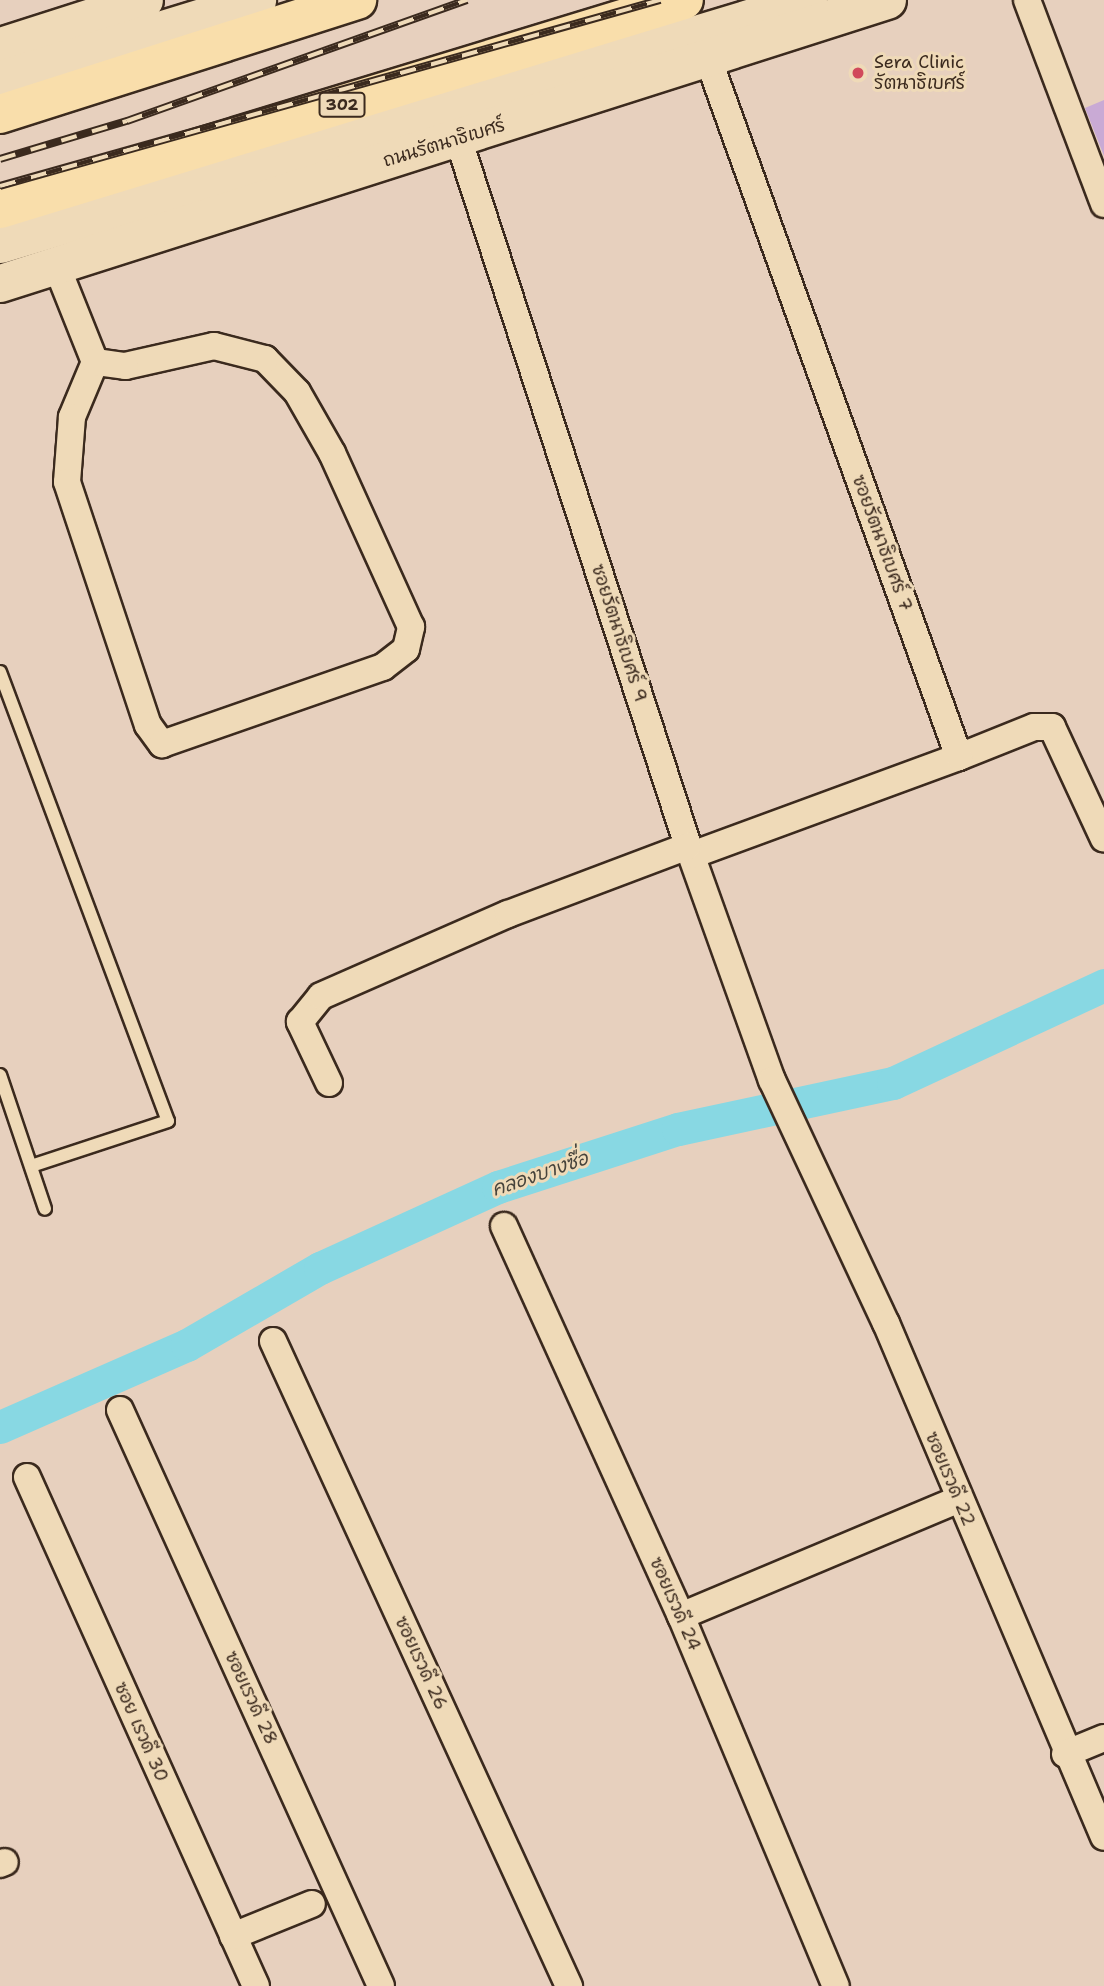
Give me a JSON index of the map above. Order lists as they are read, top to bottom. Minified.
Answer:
{"streets":{"main road":["302","ถนนรัตนาธิเบศร์"],"street":["ซอยรัตนาธิเบศร์ 7","ซอยรัตนาธิเบศร์ 9","ซอยเรวดี 22","ซอยเรวดี 24","ซอยเรวดี 26","ซอยเรวดี 28","ซอย เรวดี 30"]},"crossings":[["ถนนรัตนาธิเบศร์","ซอยรัตนาธิเบศร์ 7"],["ถนนรัตนาธิเบศร์","ซอยรัตนาธิเบศร์ 9"],["ซอยรัตนาธิเบศร์ 9","ซอยเรวดี 22"]],"water":["คลองบางซื่อ"],"places":["Sera Clinic รัตนาธิเบศร์"]}
